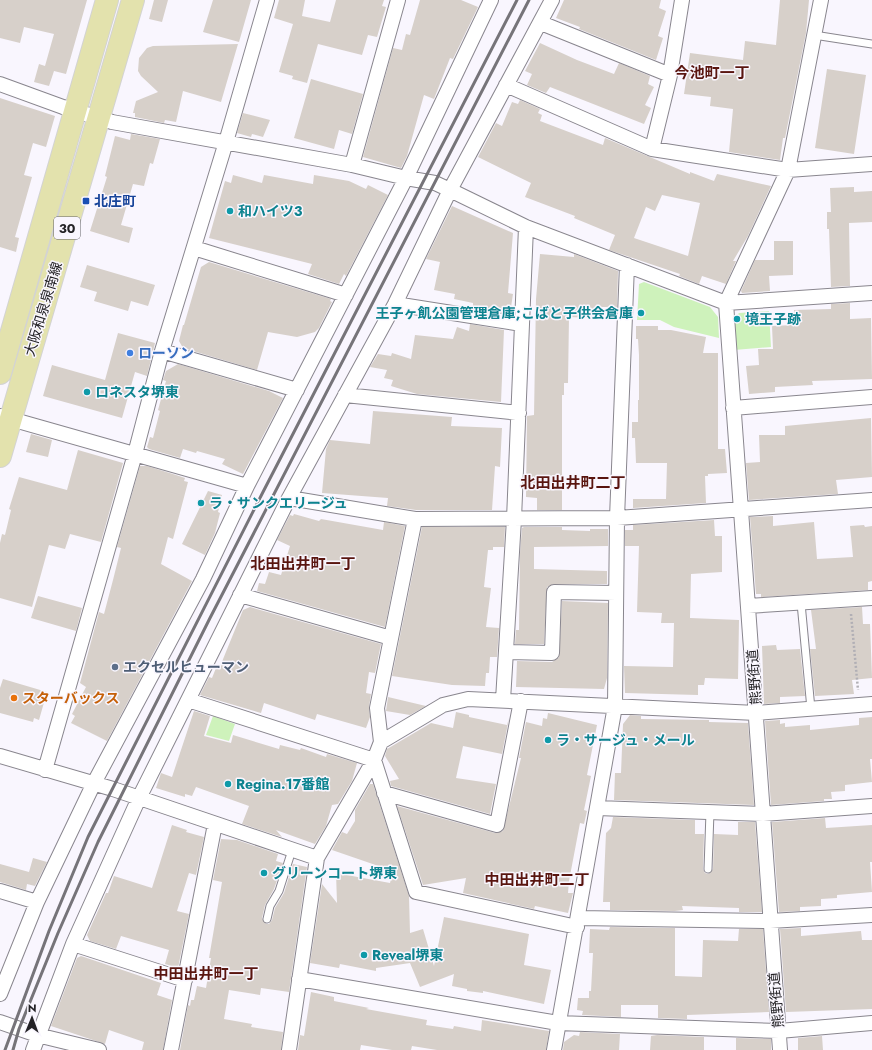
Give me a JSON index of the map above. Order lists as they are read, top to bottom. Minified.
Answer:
{"streets":{"main road":["30","大阪和泉泉南線"],"street":["熊野街道"]},"districts":["今池町一丁","北田出井町二丁","北田出井町一丁","中田出井町二丁","中田出井町一丁"],"places":{"transit":["北庄町"],"other":["和ハイツ3","王子ヶ飢公園管理倉庫;こばと子供会倉庫","境王子跡","ローソン","ロネスタ堺東","ラ・サンクエリージュ","エクセルヒューマン","スターバックス","ラ・サージュ・メール","Regina.17番館","グリーンコート堺東","Reveal堺東"]},"north":"top"}
